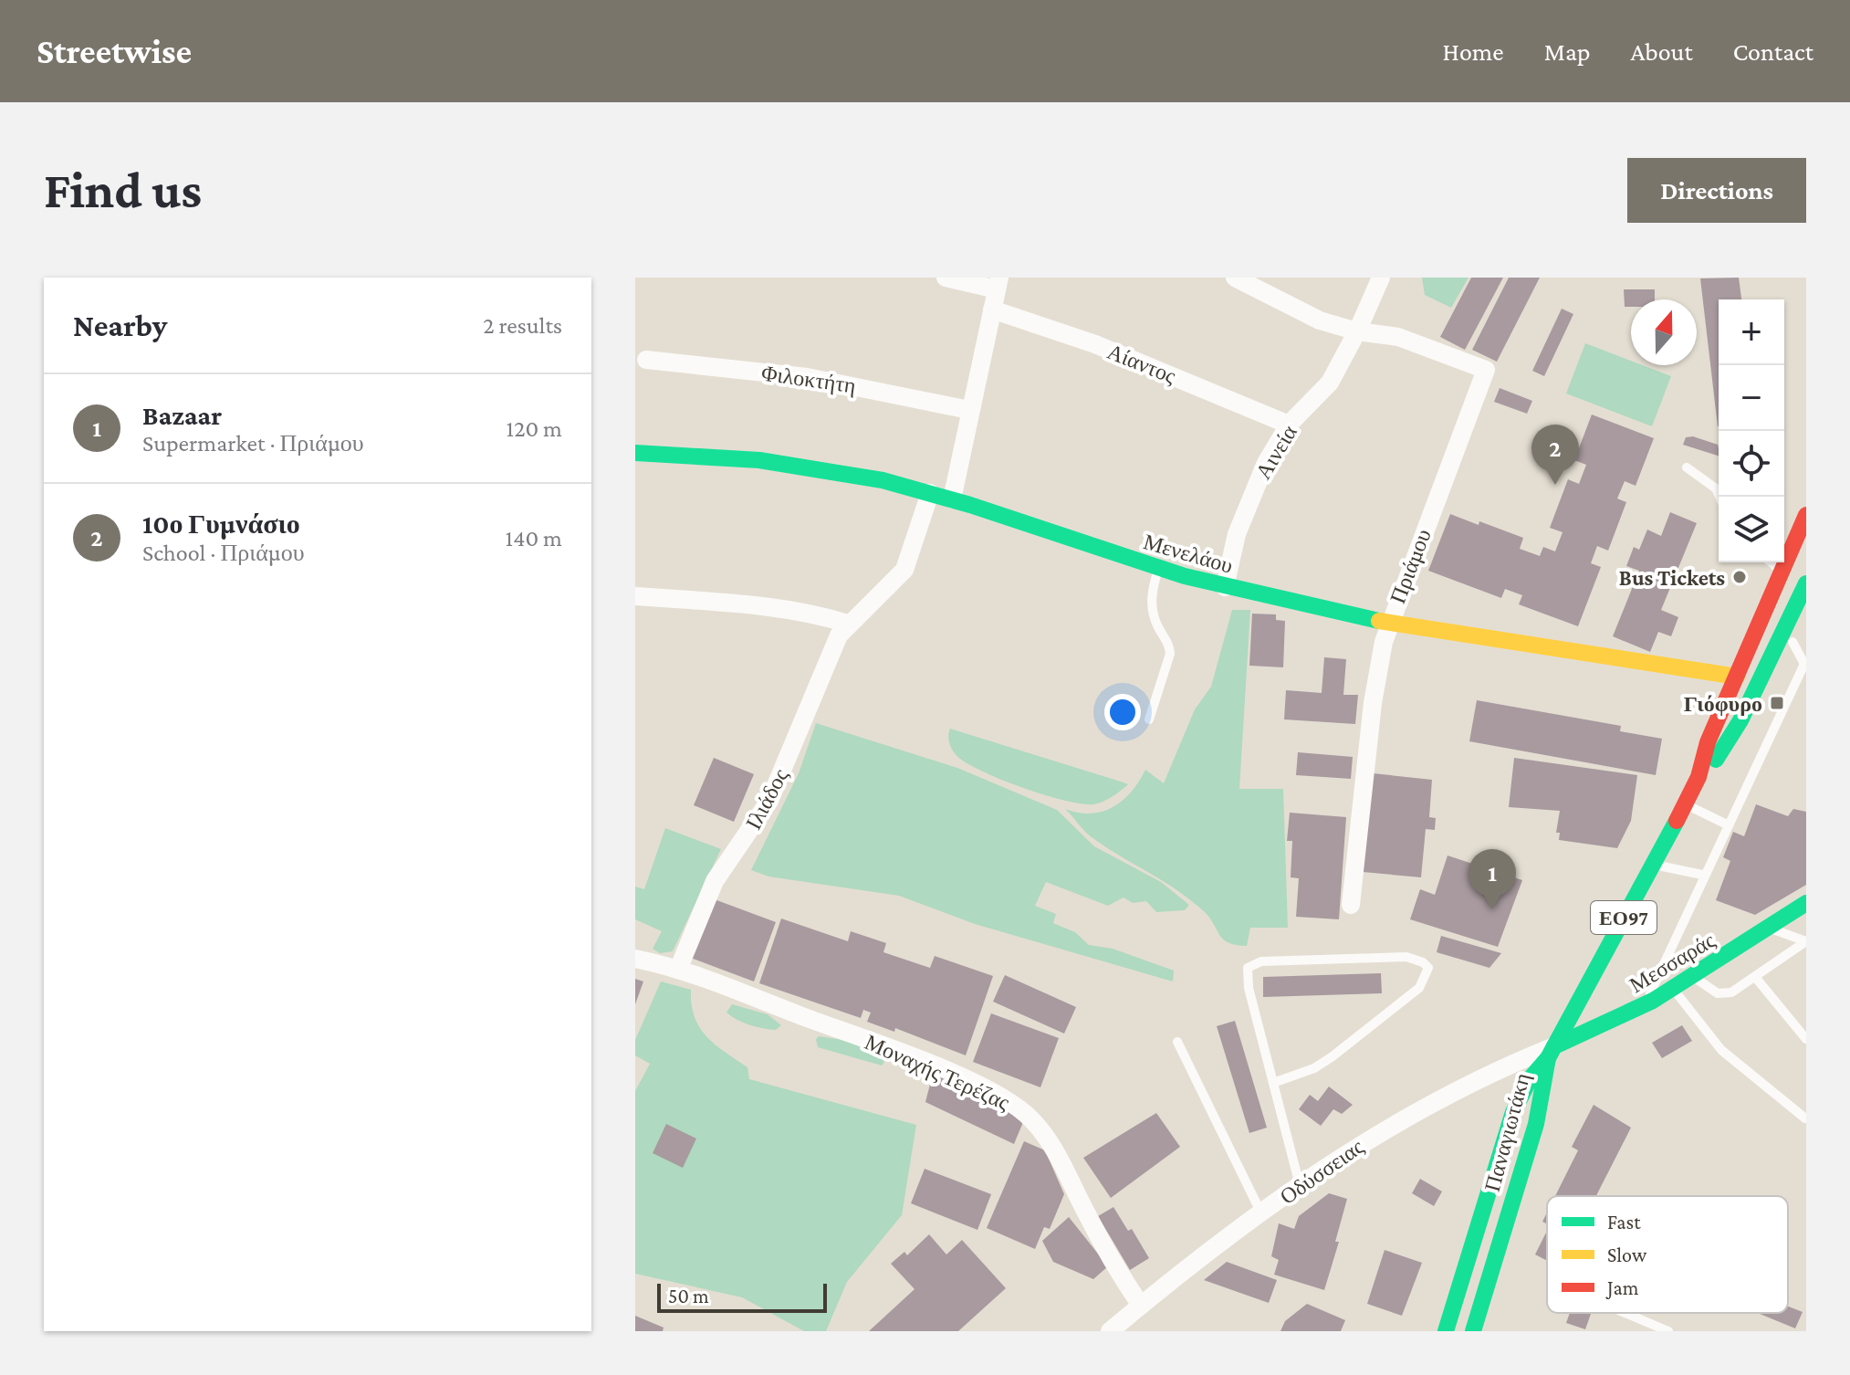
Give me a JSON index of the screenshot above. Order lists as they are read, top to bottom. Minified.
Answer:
{"streets":{"street":["Αίαντος","Φιλοκτήτη","Αινεία","Μενελάου","Πριάμου","Ιλιάδος","ΕΟ97","Μεσσαράς","Μοναχής Τερέζας","Παναγιωτάκη","Οδύσσειας"]},"crossings":[["Αίαντος","Αινεία"],["Αινεία","Μενελάου"],["Αινεία","Πριάμου"],["Μενελάου","Πριάμου"],["Μενελάου","Ιλιάδος"],["Μενελάου","ΕΟ97"],["Ιλιάδος","Μοναχής Τερέζας"],["ΕΟ97","Μεσσαράς"],["ΕΟ97","Παναγιωτάκη"],["ΕΟ97","Οδύσσειας"],["Μεσσαράς","Παναγιωτάκη"],["Μεσσαράς","Οδύσσειας"],["Μοναχής Τερέζας","Οδύσσειας"],["Παναγιωτάκη","Οδύσσειας"]],"places":{"other":["Bus Tickets"],"transit":["Γιόφυρο"]},"legend":["Fast","Slow","Jam"],"scale_bar":"50 m","north":"top","page":{"header":"Streetwise","nav":["Home","Map","About","Contact"],"buttons":"Directions","title":"Find us","heading":["Nearby","2 results"],"map_buttons":["+","−"],"list":[{"mark":"1","name":"Bazaar","note":"Supermarket · Πριάμου","value":"120 m"},{"mark":"2","name":"10ο Γυμνάσιο","note":"School · Πριάμου","value":"140 m"}],"pins":["2","1"],"scale":"50 m"}}
